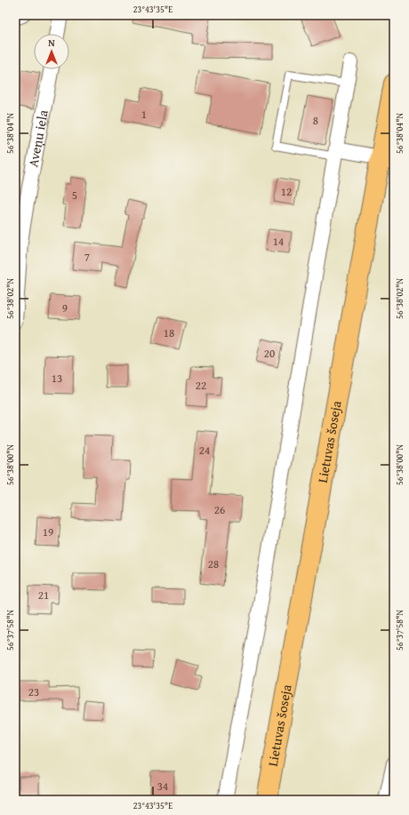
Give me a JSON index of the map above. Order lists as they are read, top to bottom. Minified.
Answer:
{"streets":{"main road":["Lietuvas šoseja"],"street":["Aveņu iela"]},"house_numbers":["1","8","12","5","14","7","9","18","20","13","22","24","26","19","28","21","23","34"],"north":"top","coordinates":["23°43'35\"E","56°38'04\"N","56°38'02\"N","56°38'00\"N","56°37'58\"N"]}
